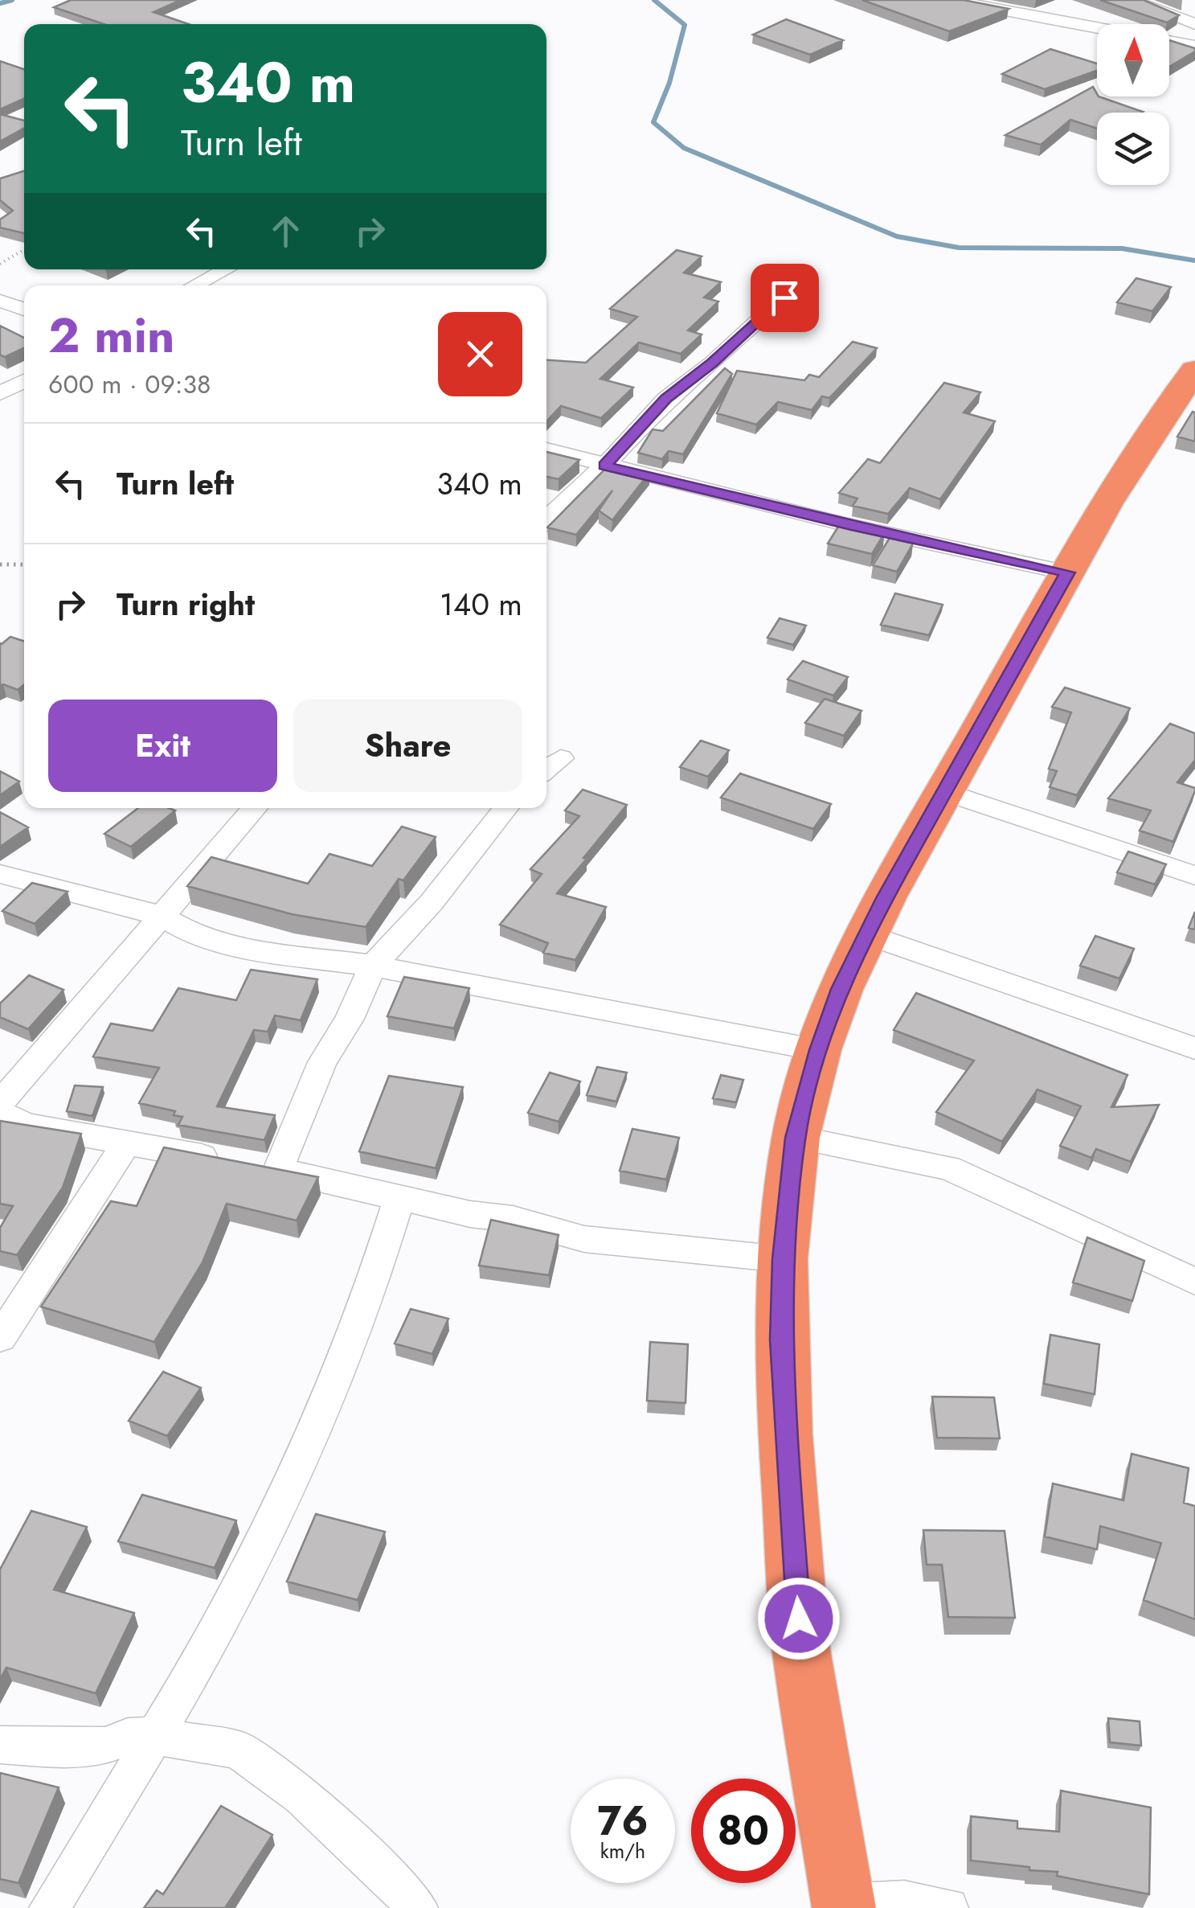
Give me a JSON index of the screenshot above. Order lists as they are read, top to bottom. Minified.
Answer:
{"north":"top","page":{"turn":["340 m","Turn left"],"heading":["2 min","600 m · 09:38"],"list":[{"name":"Turn left","value":"340 m"},{"name":"Turn right","value":"140 m"}],"buttons":["Exit","Share"],"speed":"76 km/h","limit":"80"}}
